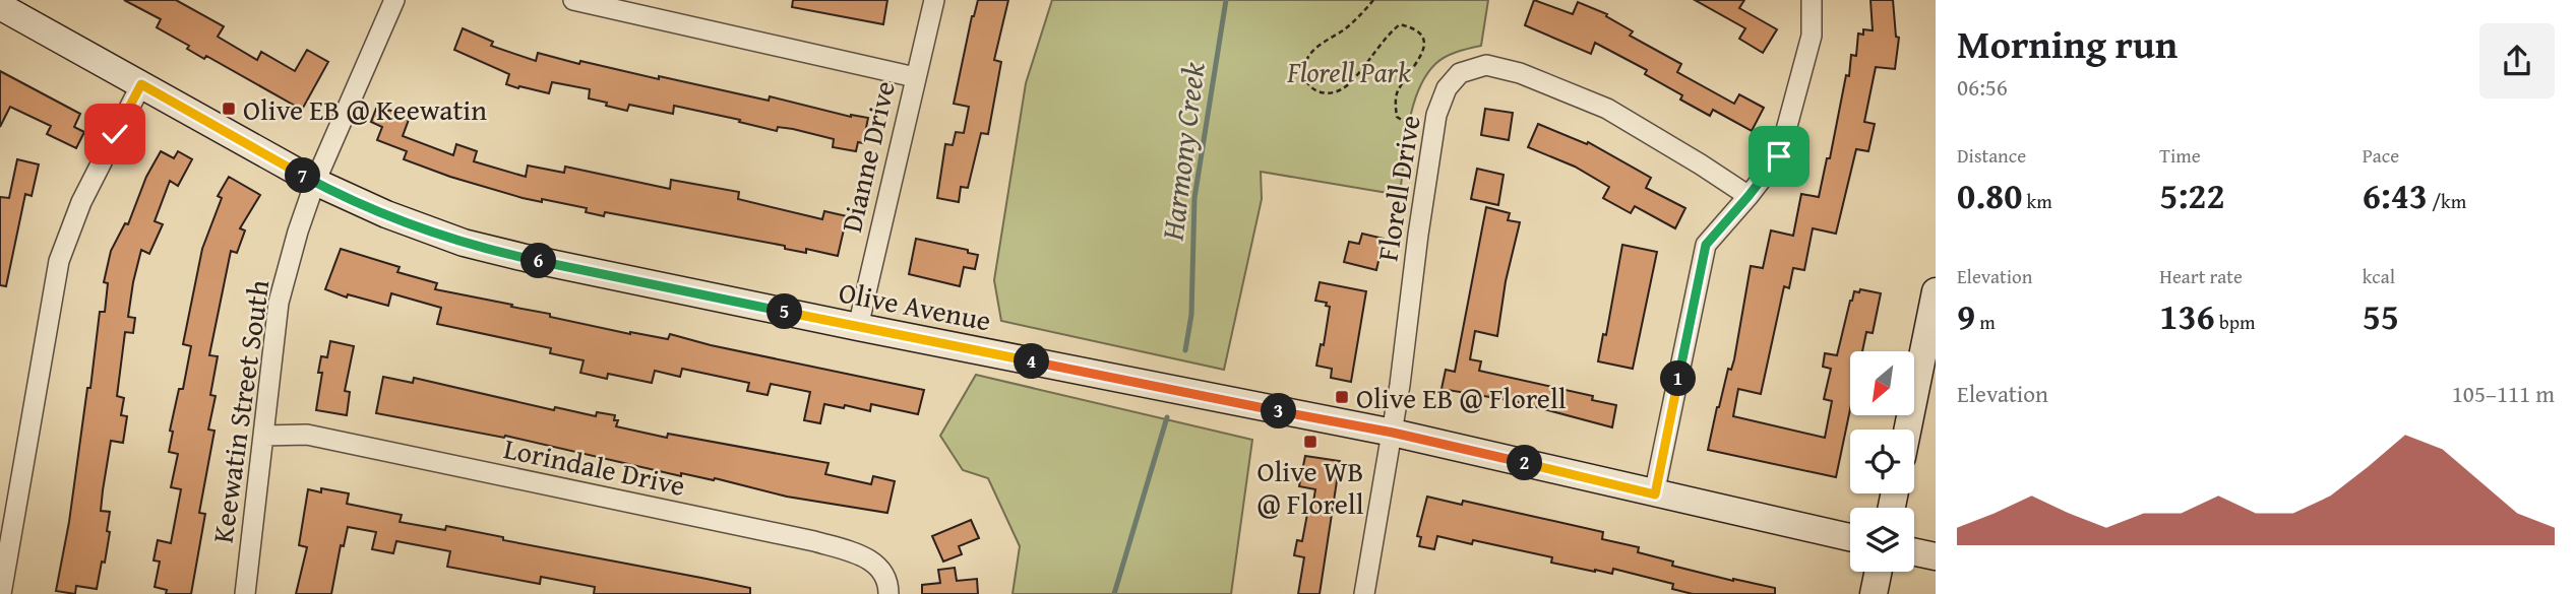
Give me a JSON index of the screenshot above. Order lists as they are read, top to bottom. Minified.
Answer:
{"streets":{"main road":["Olive Avenue"],"street":["Dianne Drive","Florell Drive","Keewatin Street South","Lorindale Drive"]},"crossings":[["Dianne Drive","Olive Avenue"],["Florell Drive","Olive Avenue"],["Olive Avenue","Keewatin Street South"],["Keewatin Street South","Lorindale Drive"]],"water":["Harmony Creek"],"parks":["Florell Park"],"places":{"transit":["Olive EB @ Keewatin","Olive EB @ Florell","Olive WB @ Florell"]},"north":"bottom left","page":{"heading":["Morning run","06:56"],"stats":[["Distance","0.80 km"],["Time","5:22"],["Pace","6:43 /km"],["Elevation","9 m"],["Heart rate","136 bpm"],["kcal","55"]],"pins":["7","6","5","4","1","3","2"],"chart":["Elevation","105–111 m"]}}
